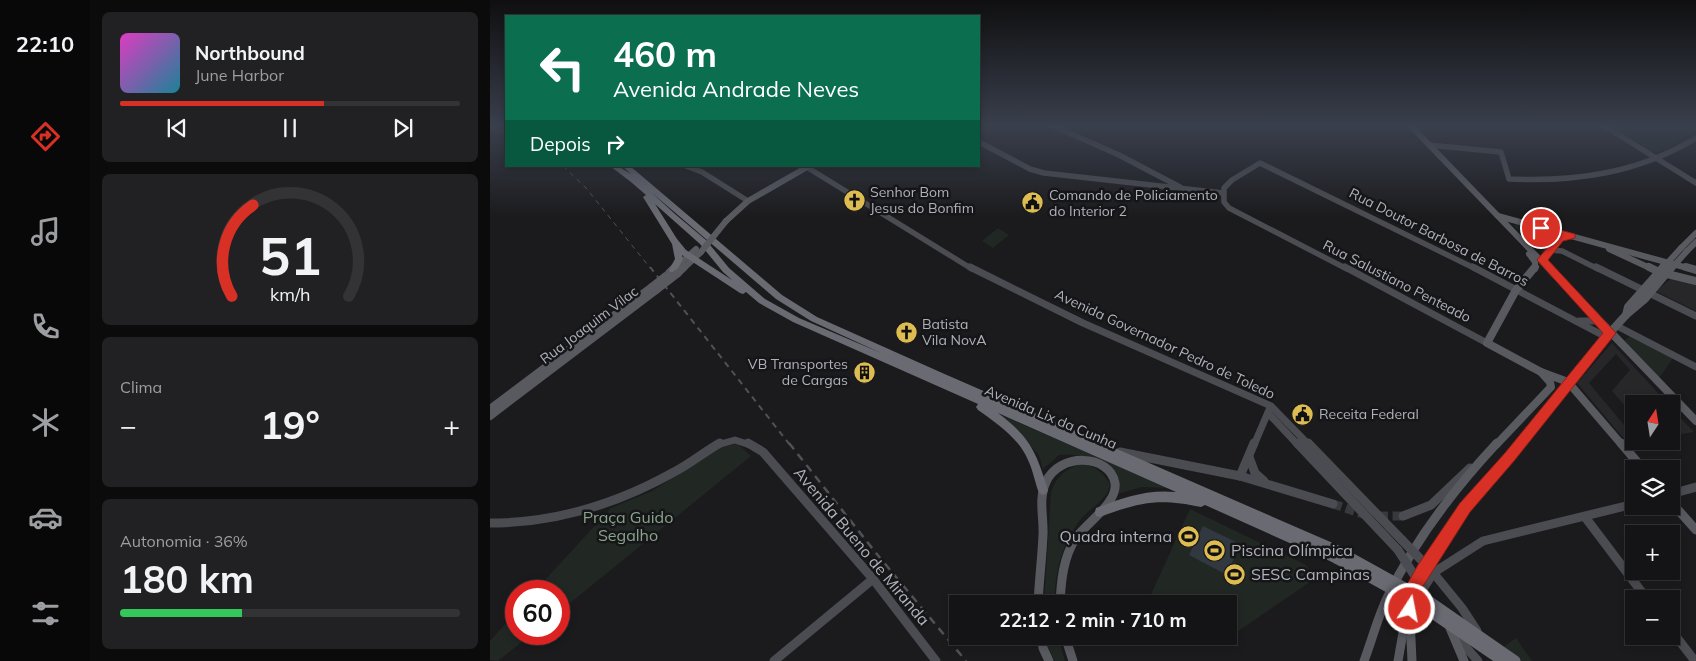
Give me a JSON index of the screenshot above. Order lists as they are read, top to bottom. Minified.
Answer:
{"streets":{"highway":["Avenida Lix da Cunha"],"main road":["Rua Doutor Barbosa de Barros","Rua Salustiano Penteado","Rua Joaquim Vilac","Avenida Governador Pedro de Toledo","Avenida Bueno de Miranda"]},"crossings":[["Rua Doutor Barbosa de Barros","Rua Salustiano Penteado"],["Rua Joaquim Vilac","Avenida Governador Pedro de Toledo"]],"parks":["Praça Guido Segalho"],"places":{"church":["Senhor Bom Jesus do Bonfim","Batista Vila NovA"],"public building":["Comando de Policiamento do Interior 2","Receita Federal"],"building":["VB Transportes de Cargas"],"sports":["Quadra interna","Piscina Olímpica","SESC Campinas"]},"north":"top","page":{"tabs":"22:10","turn":["460 m","Avenida Andrade Neves"],"song":["Northbound","June Harbor"],"then":"Depois","tile":["Clima",["Autonomia · 36%","180 km"]],"map_buttons":["+","−"],"heat":["−","19°","+"],"limit":"60","trip":"22:12 · 2 min · 710 m","gauge":["51","km/h"]}}
